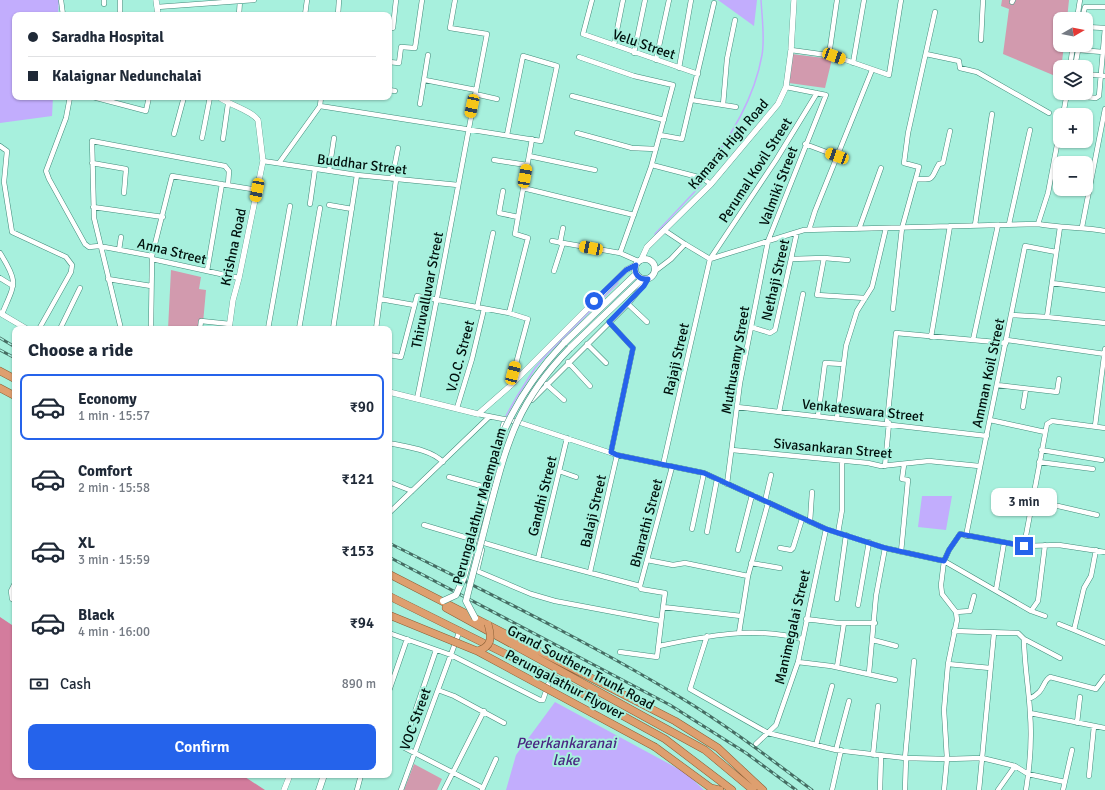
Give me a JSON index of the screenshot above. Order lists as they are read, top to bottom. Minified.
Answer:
{"streets":{"highway":["Perungalathur Maempalam","Grand Southern Trunk Road","Perungalathur Flyover"],"street":["Velu Street","Kamaraj High Road","Buddhar Street","Perumal Kovil Street","Valmiki Street","Krishna Road","Anna Street","Nethaji Street","Thiruvalluvar Street","V.O.C. Street","Rajaji Street","Muthusamy Street","Amman Koil Street","Venkateswara Street","Sivasankaran Street","Gandhi Street","Balaji Street","Bharathi Street","Manimegalai Street","VOC Street"]},"crossings":[["Kamaraj High Road","Perungalathur Maempalam"],["Buddhar Street","Krishna Road"],["Buddhar Street","Thiruvalluvar Street"],["Perumal Kovil Street","Valmiki Street"],["Perumal Kovil Street","Rajaji Street"],["Valmiki Street","Muthusamy Street"],["Krishna Road","Anna Street"],["Nethaji Street","Muthusamy Street"],["Muthusamy Street","Venkateswara Street"],["Muthusamy Street","Sivasankaran Street"],["Amman Koil Street","Venkateswara Street"],["Amman Koil Street","Sivasankaran Street"],["Grand Southern Trunk Road","VOC Street"]],"water":["Peerkankaranai lake"],"north":"right","page":{"map_buttons":["+","−"],"banner":["Saradha Hospital","Kalaignar Nedunchalai"],"heading":"Choose a ride","list":[{"name":"Economy","note":"1 min · 15:57","value":"₹90"},{"name":"Comfort","note":"2 min · 15:58","value":"₹121"},{"name":"XL","note":"3 min · 15:59","value":"₹153"},{"name":"Black","note":"4 min · 16:00","value":"₹94"}],"bubble":"3 min","pay":["Cash","890 m"],"buttons":"Confirm"}}
